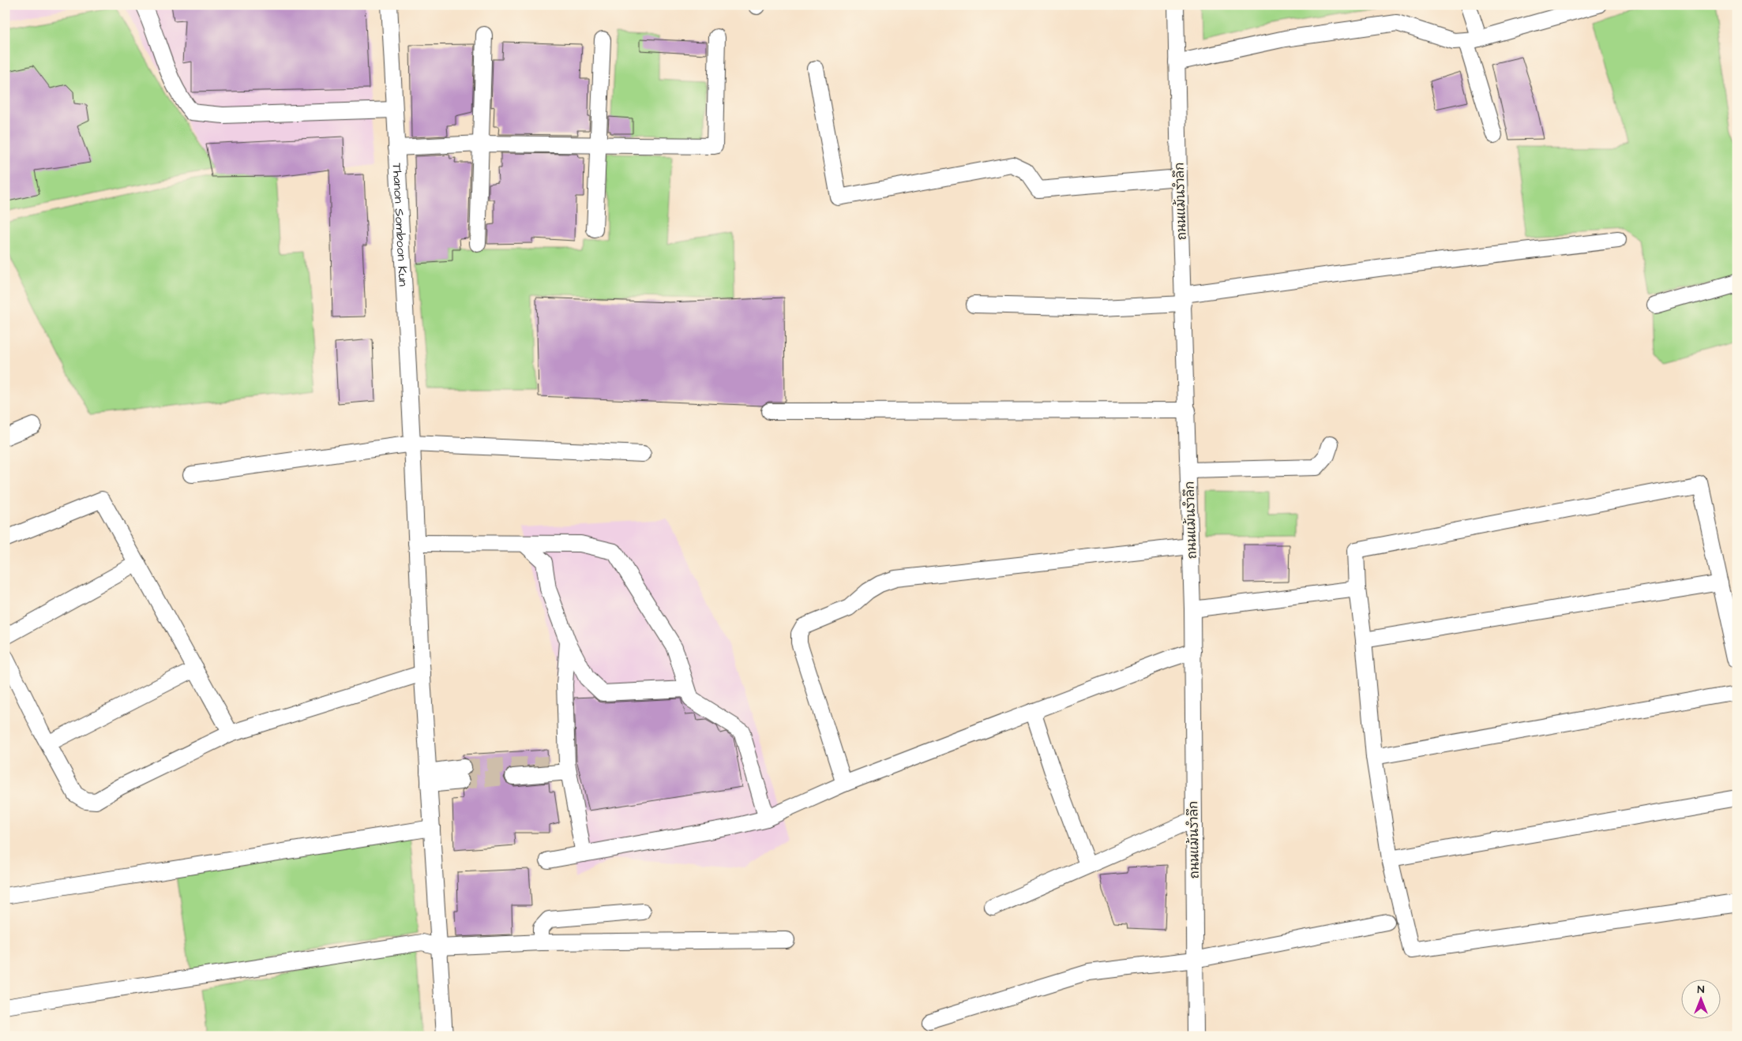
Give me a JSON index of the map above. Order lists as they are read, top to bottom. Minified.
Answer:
{"streets":{"street":["ถนนแม้นรำลึก","Thanon Somboon Kun"]},"north":"top"}
